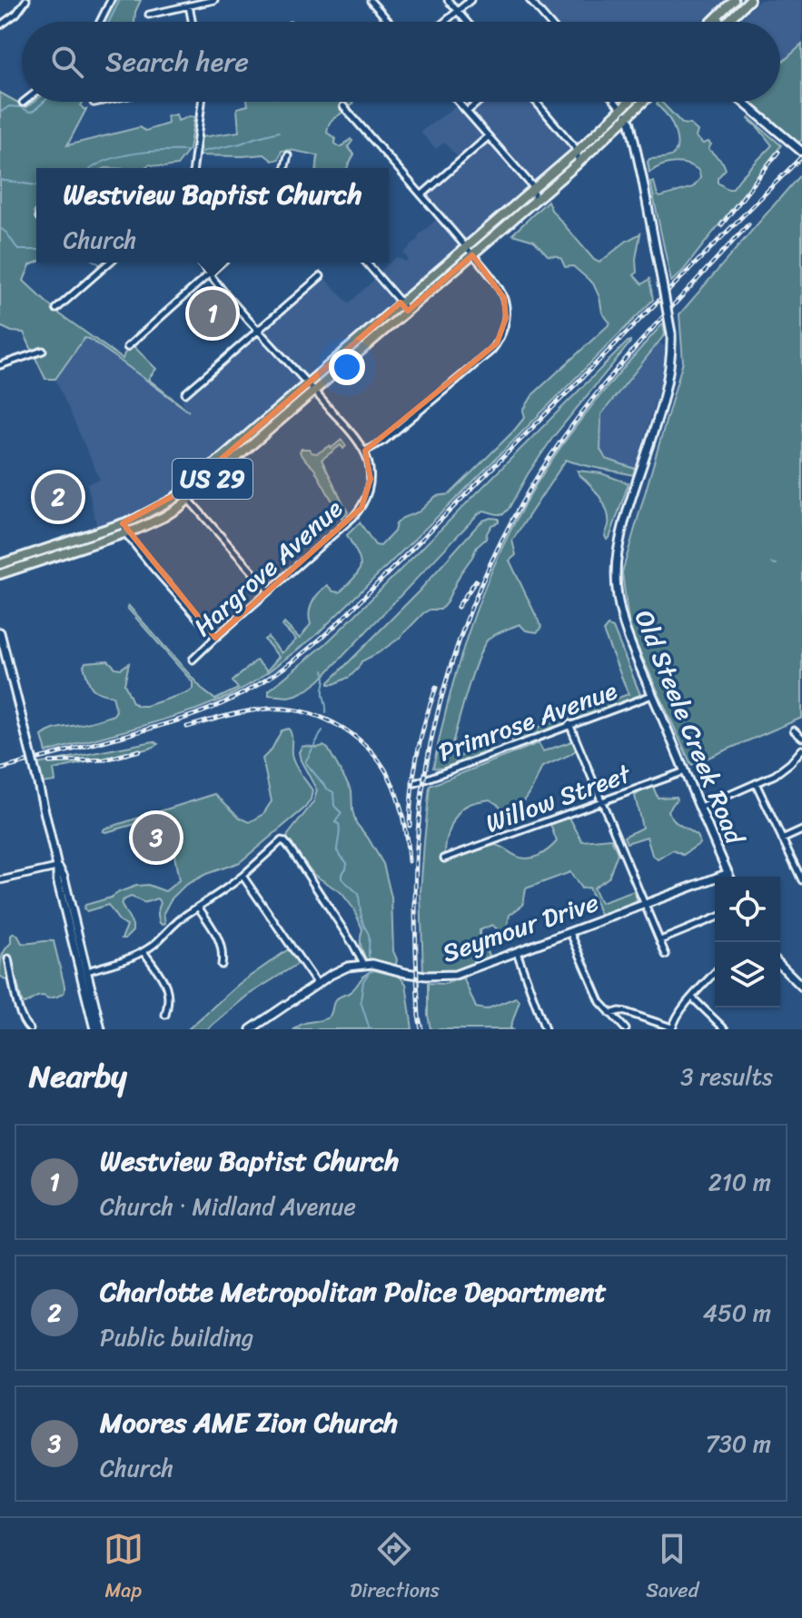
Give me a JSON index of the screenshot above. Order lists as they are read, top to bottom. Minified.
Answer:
{"streets":{"main road":["US 29"],"street":["Hargrove Avenue","Primrose Avenue","Old Steele Creek Road","Willow Street","Seymour Drive"]},"crossings":[["US 29","Old Steele Creek Road"],["Primrose Avenue","Old Steele Creek Road"],["Old Steele Creek Road","Willow Street"],["Old Steele Creek Road","Seymour Drive"]],"page":{"search":"Search here","popup":["Westview Baptist Church","Church"],"pins":["1","2","3"],"heading":["Nearby","3 results"],"list":[{"mark":"1","name":"Westview Baptist Church","note":"Church · Midland Avenue","value":"210 m"},{"mark":"2","name":"Charlotte Metropolitan Police Department","note":"Public building","value":"450 m"},{"mark":"3","name":"Moores AME Zion Church","note":"Church","value":"730 m"}],"nav":["Map","Directions","Saved"]}}
